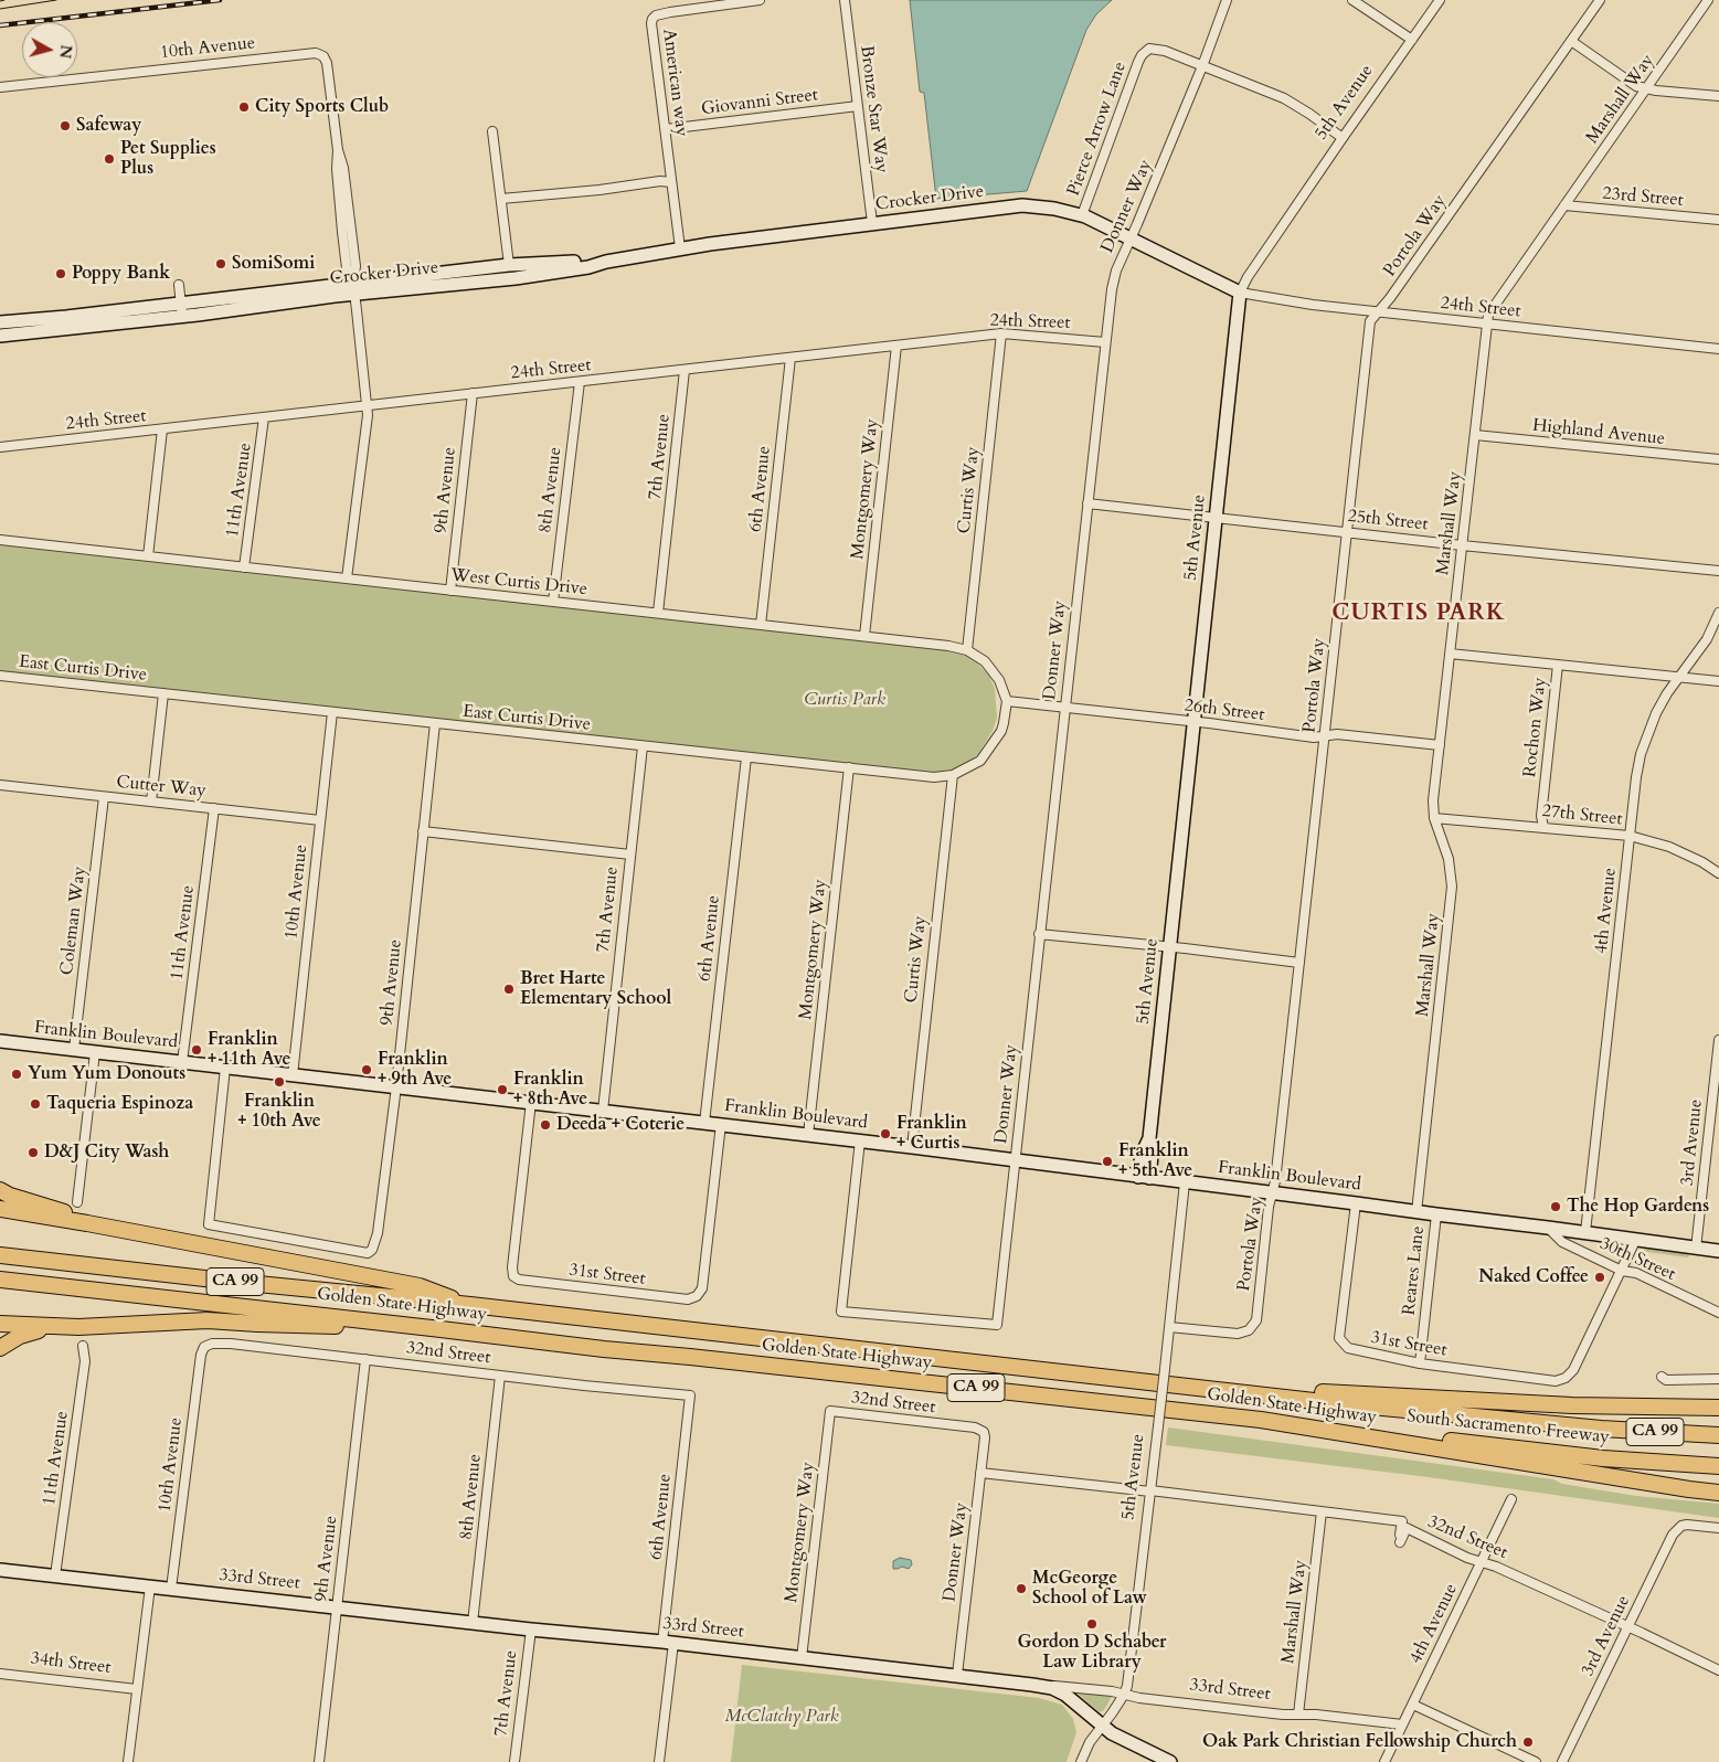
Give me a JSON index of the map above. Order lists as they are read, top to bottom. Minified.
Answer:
{"streets":{"highway":["CA 99","Golden State Highway","South Sacramento Freeway"],"street":["10th Avenue","American way","Marshall Way","Giovanni Street","5th Avenue","Bronze Star Way","Pierce Arrow Lane","23rd Street","Crocker Drive","Donner Way","Portola Way","24th Street","Highland Avenue","7th Avenue","6th Avenue","Montgomery Way","11th Avenue","9th Avenue","8th Avenue","Curtis Way","25th Street","West Curtis Drive","East Curtis Drive","26th Street","Rochon Way","Cutter Way","27th Street","4th Avenue","Coleman Way","Franklin Boulevard","3rd Avenue","30th Street","Reares Lane","31st Street","32nd Street","33rd Street","34th Street"]},"crossings":[["10th Avenue","Crocker Drive"],["10th Avenue","24th Street"],["10th Avenue","West Curtis Drive"],["10th Avenue","East Curtis Drive"],["10th Avenue","Cutter Way"],["10th Avenue","Franklin Boulevard"],["10th Avenue","32nd Street"],["10th Avenue","33rd Street"],["American way","Giovanni Street"],["American way","Crocker Drive"],["Marshall Way","23rd Street"],["Marshall Way","24th Street"],["Marshall Way","Highland Avenue"],["Marshall Way","25th Street"],["Marshall Way","26th Street"],["Marshall Way","27th Street"],["Marshall Way","Franklin Boulevard"],["Marshall Way","32nd Street"],["Marshall Way","33rd Street"],["Giovanni Street","Bronze Star Way"],["5th Avenue","Pierce Arrow Lane"],["5th Avenue","Crocker Drive"],["5th Avenue","Portola Way"],["5th Avenue","24th Street"],["5th Avenue","25th Street"],["5th Avenue","26th Street"],["5th Avenue","Franklin Boulevard"],["5th Avenue","32nd Street"],["5th Avenue","33rd Street"],["Bronze Star Way","Crocker Drive"],["Pierce Arrow Lane","Crocker Drive"],["Pierce Arrow Lane","Donner Way"],["Crocker Drive","Donner Way"],["Crocker Drive","24th Street"],["Donner Way","24th Street"],["Donner Way","25th Street"],["Donner Way","26th Street"],["Donner Way","Franklin Boulevard"],["Donner Way","32nd Street"],["Donner Way","33rd Street"],["Portola Way","24th Street"],["Portola Way","25th Street"],["Portola Way","26th Street"],["Portola Way","Franklin Boulevard"],["24th Street","7th Avenue"],["24th Street","6th Avenue"],["24th Street","Montgomery Way"],["24th Street","11th Avenue"],["24th Street","9th Avenue"],["24th Street","8th Avenue"],["24th Street","Curtis Way"],["7th Avenue","West Curtis Drive"],["7th Avenue","East Curtis Drive"],["7th Avenue","Franklin Boulevard"],["7th Avenue","33rd Street"],["6th Avenue","West Curtis Drive"],["6th Avenue","East Curtis Drive"],["6th Avenue","Franklin Boulevard"],["6th Avenue","32nd Street"],["6th Avenue","33rd Street"],["Montgomery Way","West Curtis Drive"],["Montgomery Way","East Curtis Drive"],["Montgomery Way","Franklin Boulevard"],["Montgomery Way","32nd Street"],["Montgomery Way","33rd Street"],["11th Avenue","West Curtis Drive"],["11th Avenue","Cutter Way"],["11th Avenue","Franklin Boulevard"],["11th Avenue","33rd Street"],["9th Avenue","West Curtis Drive"],["9th Avenue","East Curtis Drive"],["9th Avenue","Franklin Boulevard"],["9th Avenue","32nd Street"],["9th Avenue","33rd Street"],["8th Avenue","West Curtis Drive"],["8th Avenue","32nd Street"],["8th Avenue","33rd Street"],["Curtis Way","West Curtis Drive"],["Curtis Way","East Curtis Drive"],["Curtis Way","Franklin Boulevard"],["West Curtis Drive","East Curtis Drive"],["West Curtis Drive","26th Street"],["East Curtis Drive","26th Street"],["Rochon Way","27th Street"],["Cutter Way","Coleman Way"],["27th Street","4th Avenue"],["4th Avenue","Franklin Boulevard"],["4th Avenue","32nd Street"],["4th Avenue","33rd Street"],["Coleman Way","Franklin Boulevard"],["Franklin Boulevard","3rd Avenue"],["Franklin Boulevard","30th Street"],["Franklin Boulevard","Reares Lane"],["Franklin Boulevard","31st Street"],["3rd Avenue","32nd Street"],["30th Street","31st Street"],["Reares Lane","31st Street"],["Golden State Highway","South Sacramento Freeway"]],"districts":["CURTIS PARK"],"parks":["Curtis Park","McClatchy Park"],"places":["City Sports Club","Safeway","Pet Supplies Plus","SomiSomi","Poppy Bank","Bret Harte Elementary School","Franklin + 11th Ave","Franklin + 9th Ave","Yum Yum Donouts","Franklin + 10th Ave","Franklin + 8th Ave","Taqueria Espinoza","Deeda + Coterie","Franklin + Curtis","D&J City Wash","Franklin + 5th Ave","The Hop Gardens","Naked Coffee","McGeorge School of Law","Gordon D Schaber Law Library","Oak Park Christian Fellowship Church"],"north":"right"}
